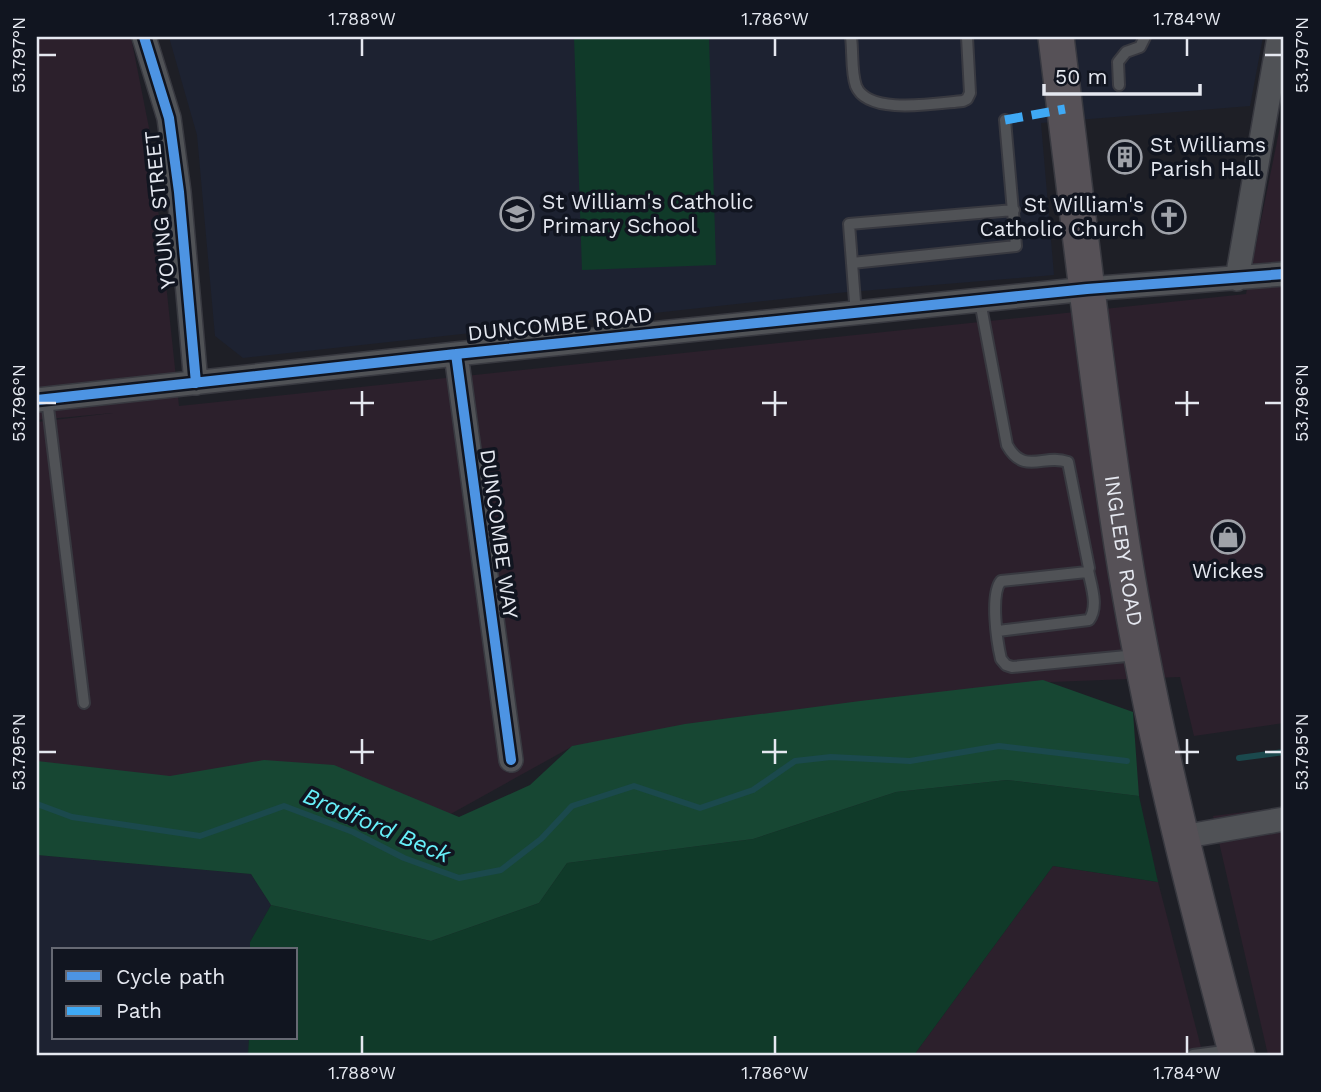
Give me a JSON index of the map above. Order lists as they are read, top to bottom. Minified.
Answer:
{"streets":{"main road":["INGLEBY ROAD"],"street":["YOUNG STREET","DUNCOMBE ROAD","DUNCOMBE WAY"]},"crossings":[["YOUNG STREET","DUNCOMBE ROAD"],["DUNCOMBE ROAD","DUNCOMBE WAY"],["DUNCOMBE ROAD","INGLEBY ROAD"]],"water":["Bradford Beck"],"places":{"building":["St Williams Parish Hall"],"school or university":["St William's Catholic Primary School"],"church":["St William's Catholic Church"],"shop":["Wickes"]},"legend":["Cycle path","Path"],"scale_bar":"50 m","coordinates":["1.788°W","1.786°W","1.784°W","53.797°N","53.796°N","53.795°N"]}
